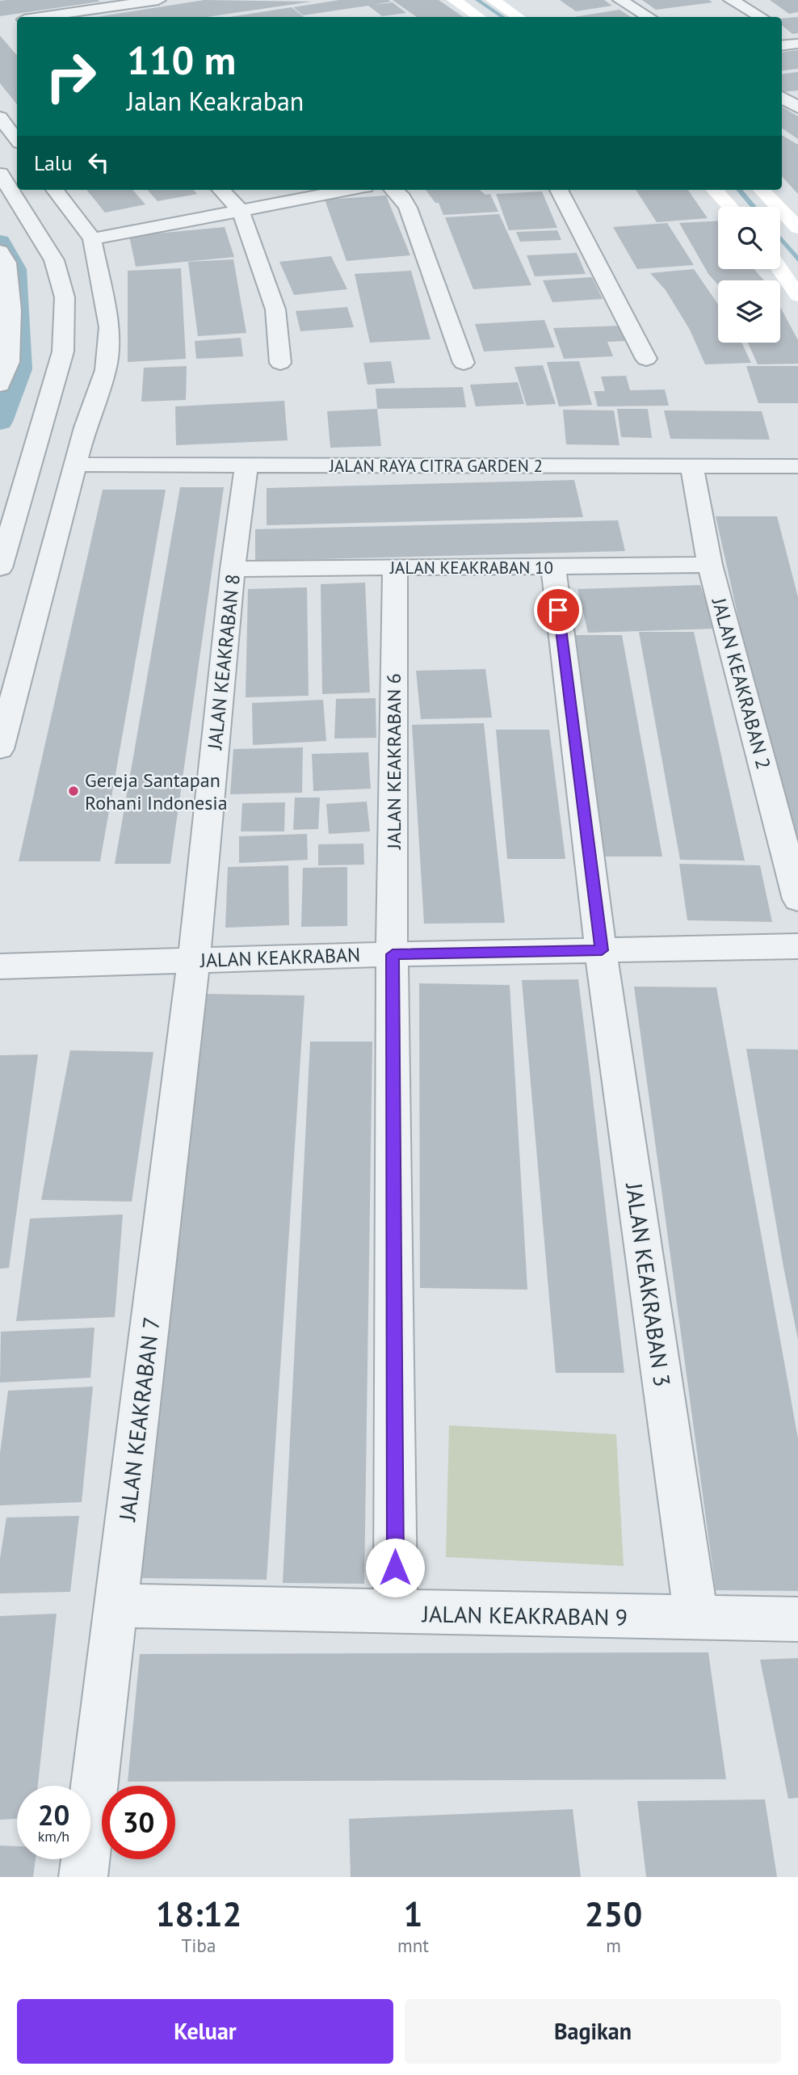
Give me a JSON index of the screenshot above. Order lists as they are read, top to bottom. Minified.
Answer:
{"streets":{"street":["JALAN RAYA CITRA GARDEN 2","JALAN KEAKRABAN 10","JALAN KEAKRABAN 8","JALAN KEAKRABAN 2","JALAN KEAKRABAN 6","JALAN KEAKRABAN","JALAN KEAKRABAN 3","JALAN KEAKRABAN 7","JALAN KEAKRABAN 9"]},"crossings":[["JALAN RAYA CITRA GARDEN 2","JALAN KEAKRABAN 8"],["JALAN RAYA CITRA GARDEN 2","JALAN KEAKRABAN 2"],["JALAN KEAKRABAN 10","JALAN KEAKRABAN 8"],["JALAN KEAKRABAN 10","JALAN KEAKRABAN 2"],["JALAN KEAKRABAN 10","JALAN KEAKRABAN 6"],["JALAN KEAKRABAN 10","JALAN KEAKRABAN 3"],["JALAN KEAKRABAN 8","JALAN KEAKRABAN"],["JALAN KEAKRABAN 8","JALAN KEAKRABAN 7"],["JALAN KEAKRABAN 6","JALAN KEAKRABAN"],["JALAN KEAKRABAN 6","JALAN KEAKRABAN 9"],["JALAN KEAKRABAN","JALAN KEAKRABAN 3"],["JALAN KEAKRABAN","JALAN KEAKRABAN 7"],["JALAN KEAKRABAN 3","JALAN KEAKRABAN 9"],["JALAN KEAKRABAN 7","JALAN KEAKRABAN 9"]],"places":["Gereja Santapan Rohani Indonesia"],"page":{"turn":["110 m","Jalan Keakraban"],"then":"Lalu","speed":"20 km/h","limit":"30","eta":["18:12","Tiba","1","mnt","250","m"],"buttons":["Keluar","Bagikan"]}}
